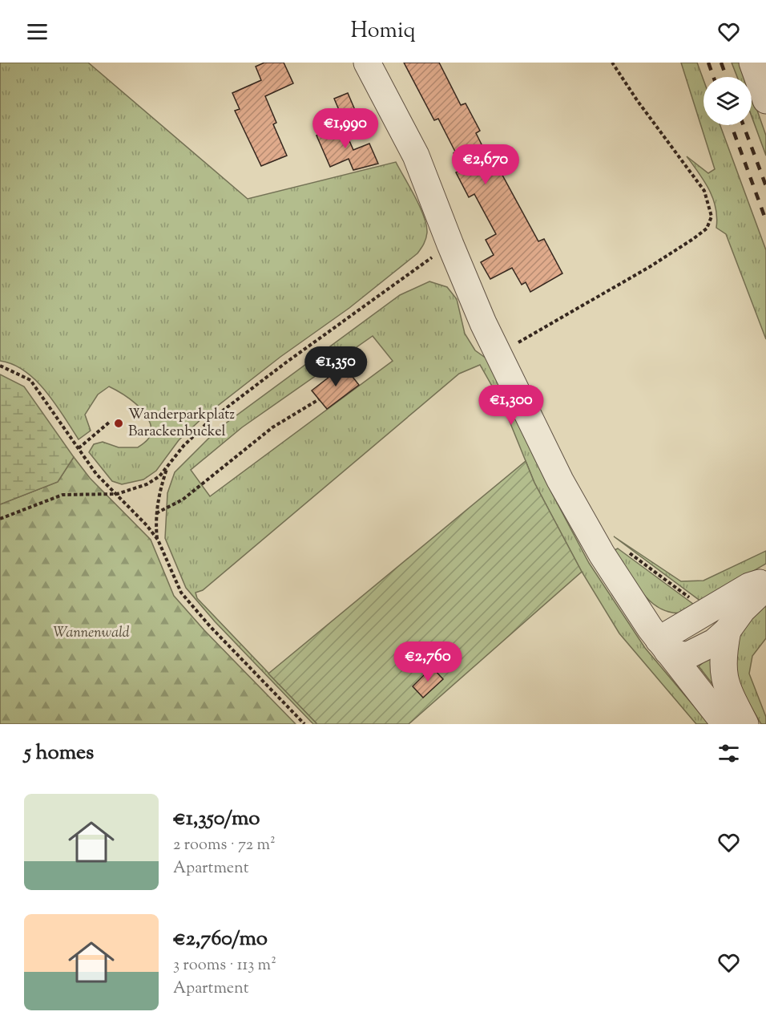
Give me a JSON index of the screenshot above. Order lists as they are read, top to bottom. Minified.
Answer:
{"parks":["Wannenwald"],"places":["Wanderparkplatz Barackenbuckel"],"page":{"header":"Homiq","price":["€1,990","€2,670","€1,350","€1,300","€2,760"],"heading":"5 homes","list":[{"name":"€1,350/mo","note":"2 rooms · 72 m² · Apartment"},{"name":"€2,760/mo","note":"3 rooms · 113 m² · Apartment"}]}}
